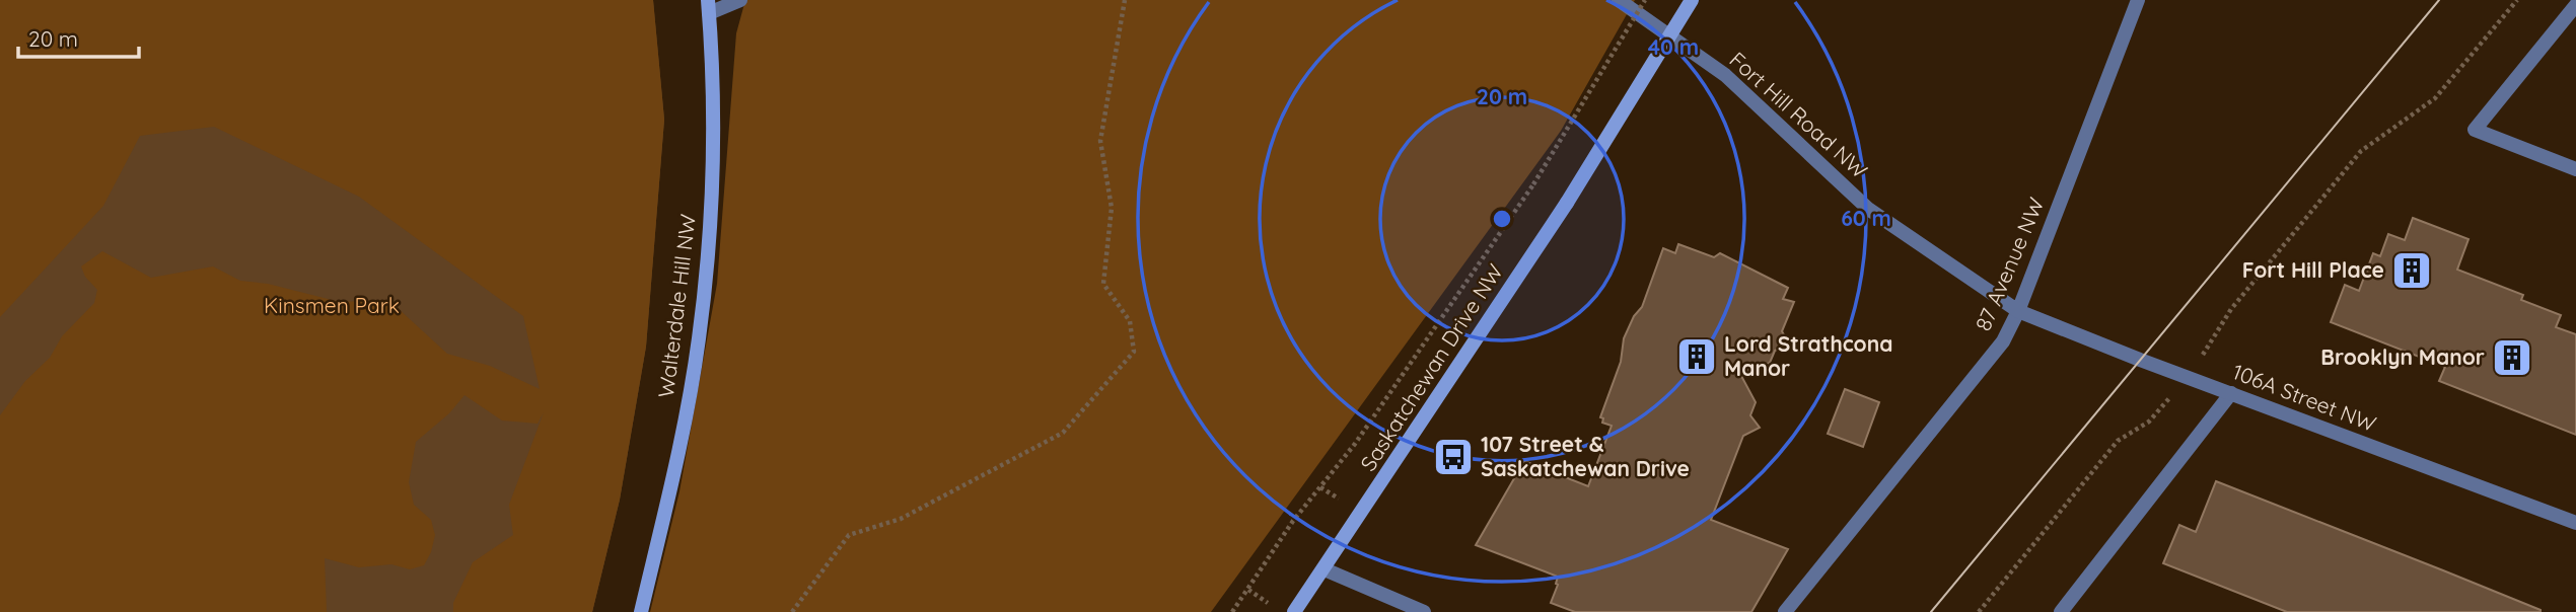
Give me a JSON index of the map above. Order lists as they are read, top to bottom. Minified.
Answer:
{"streets":{"main road":["Walterdale Hill NW","Saskatchewan Drive NW"],"street":["Fort Hill Road NW","87 Avenue NW","106A Street NW"]},"crossings":[["Fort Hill Road NW","87 Avenue NW"],["Fort Hill Road NW","106A Street NW"],["87 Avenue NW","106A Street NW"]],"parks":["Kinsmen Park"],"places":{"building":["Fort Hill Place","Lord Strathcona Manor","Brooklyn Manor"],"bus stop":["107 Street & Saskatchewan Drive"]},"scale_bar":"20 m","rings":["40 m","20 m","60 m"]}
